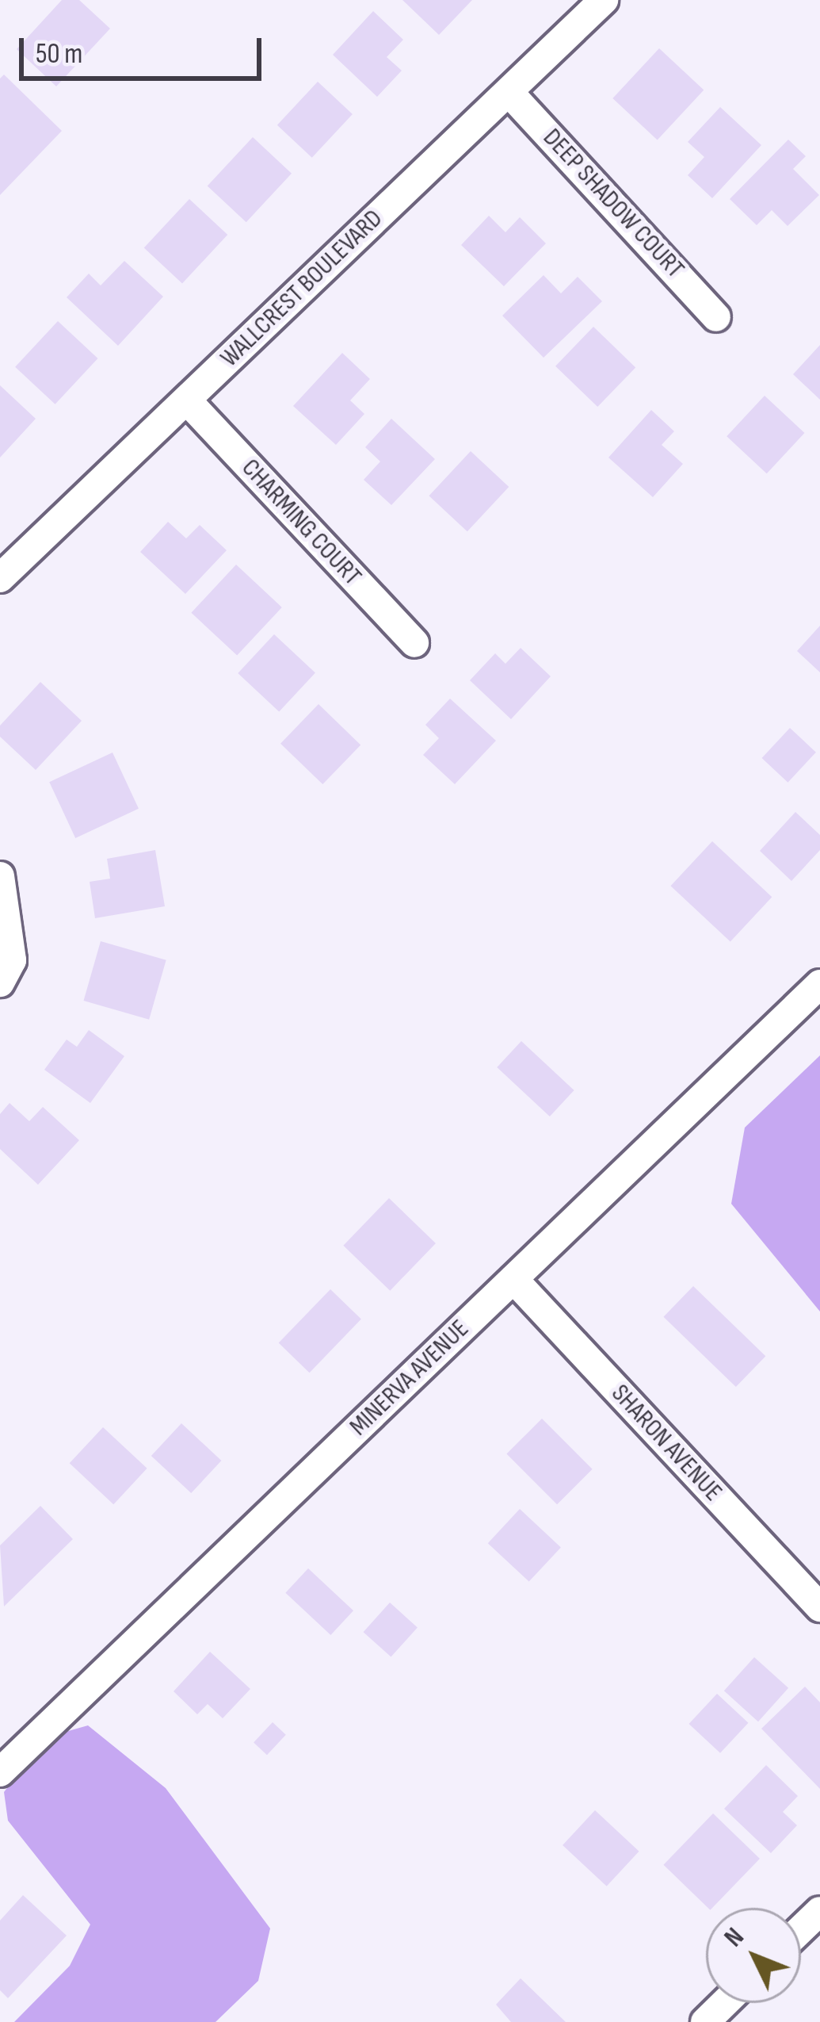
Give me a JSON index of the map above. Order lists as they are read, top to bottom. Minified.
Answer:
{"streets":{"street":["DEEP SHADOW COURT","WALLCREST BOULEVARD","CHARMING COURT","MINERVA AVENUE","SHARON AVENUE"]},"crossings":[["DEEP SHADOW COURT","WALLCREST BOULEVARD"],["WALLCREST BOULEVARD","CHARMING COURT"],["MINERVA AVENUE","SHARON AVENUE"]],"scale_bar":"50 m","north":"top left"}
